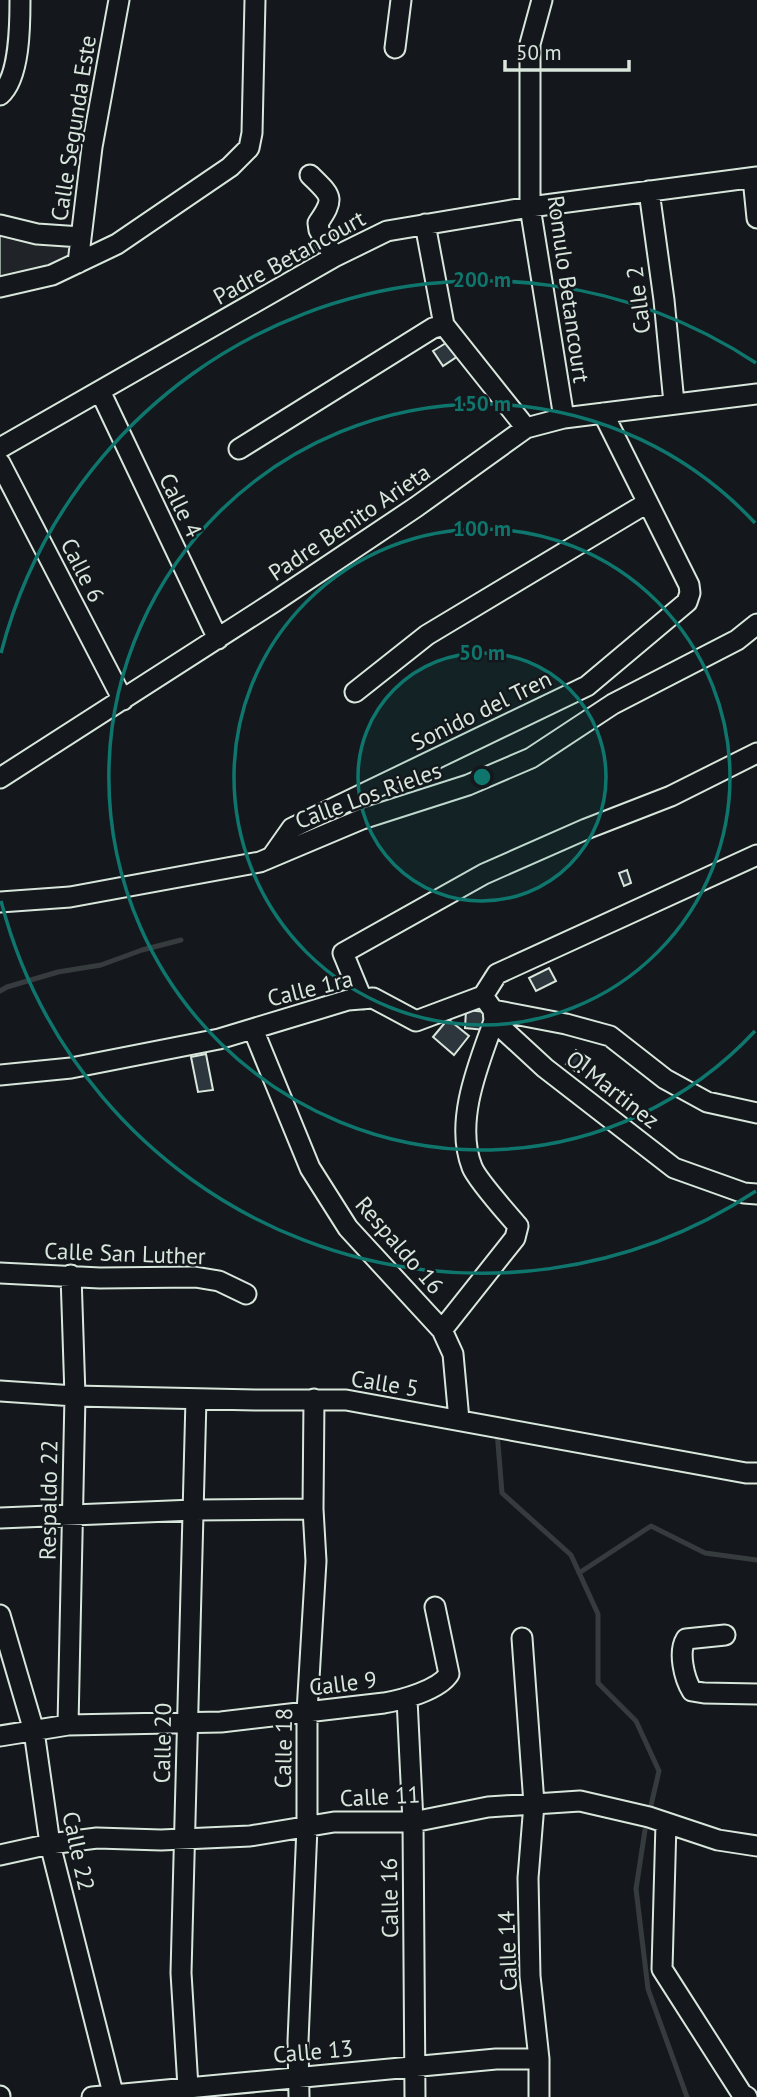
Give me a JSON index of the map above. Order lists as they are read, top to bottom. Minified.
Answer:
{"streets":{"street":["Calle Segunda Este","Padre Betancourt","Romulo Betancourt","Calle 2","Calle 4","Padre Benito Arieta","Calle 6","Sonido del Tren","Calle Los Rieles","Calle 1ra","O. Martinez","Respaldo 16","Calle San Luther","Calle 5","Respaldo 22","Calle 9","Calle 20","Calle 18","Calle 11","Calle 22","Calle 16","Calle 14","Calle 13"]},"crossings":[["Padre Betancourt","Romulo Betancourt"],["Padre Betancourt","Calle 2"],["Padre Betancourt","Calle 4"],["Romulo Betancourt","Padre Benito Arieta"],["Calle 2","Padre Benito Arieta"],["Calle 4","Padre Benito Arieta"],["Padre Benito Arieta","Calle 6"],["Sonido del Tren","Calle Los Rieles"],["Calle 1ra","O. Martinez"],["Calle 1ra","Respaldo 16"],["Respaldo 16","Calle 5"],["Calle San Luther","Respaldo 22"],["Calle 5","Respaldo 22"],["Calle 5","Calle 20"],["Calle 5","Calle 18"],["Respaldo 22","Calle 9"],["Calle 9","Calle 20"],["Calle 9","Calle 18"],["Calle 9","Calle 22"],["Calle 9","Calle 16"],["Calle 20","Calle 11"],["Calle 20","Calle 13"],["Calle 18","Calle 11"],["Calle 18","Calle 13"],["Calle 11","Calle 22"],["Calle 11","Calle 16"],["Calle 11","Calle 14"],["Calle 22","Calle 13"],["Calle 16","Calle 13"],["Calle 14","Calle 13"]],"scale_bar":"50 m","rings":["200 m","150 m","100 m","50 m"]}
